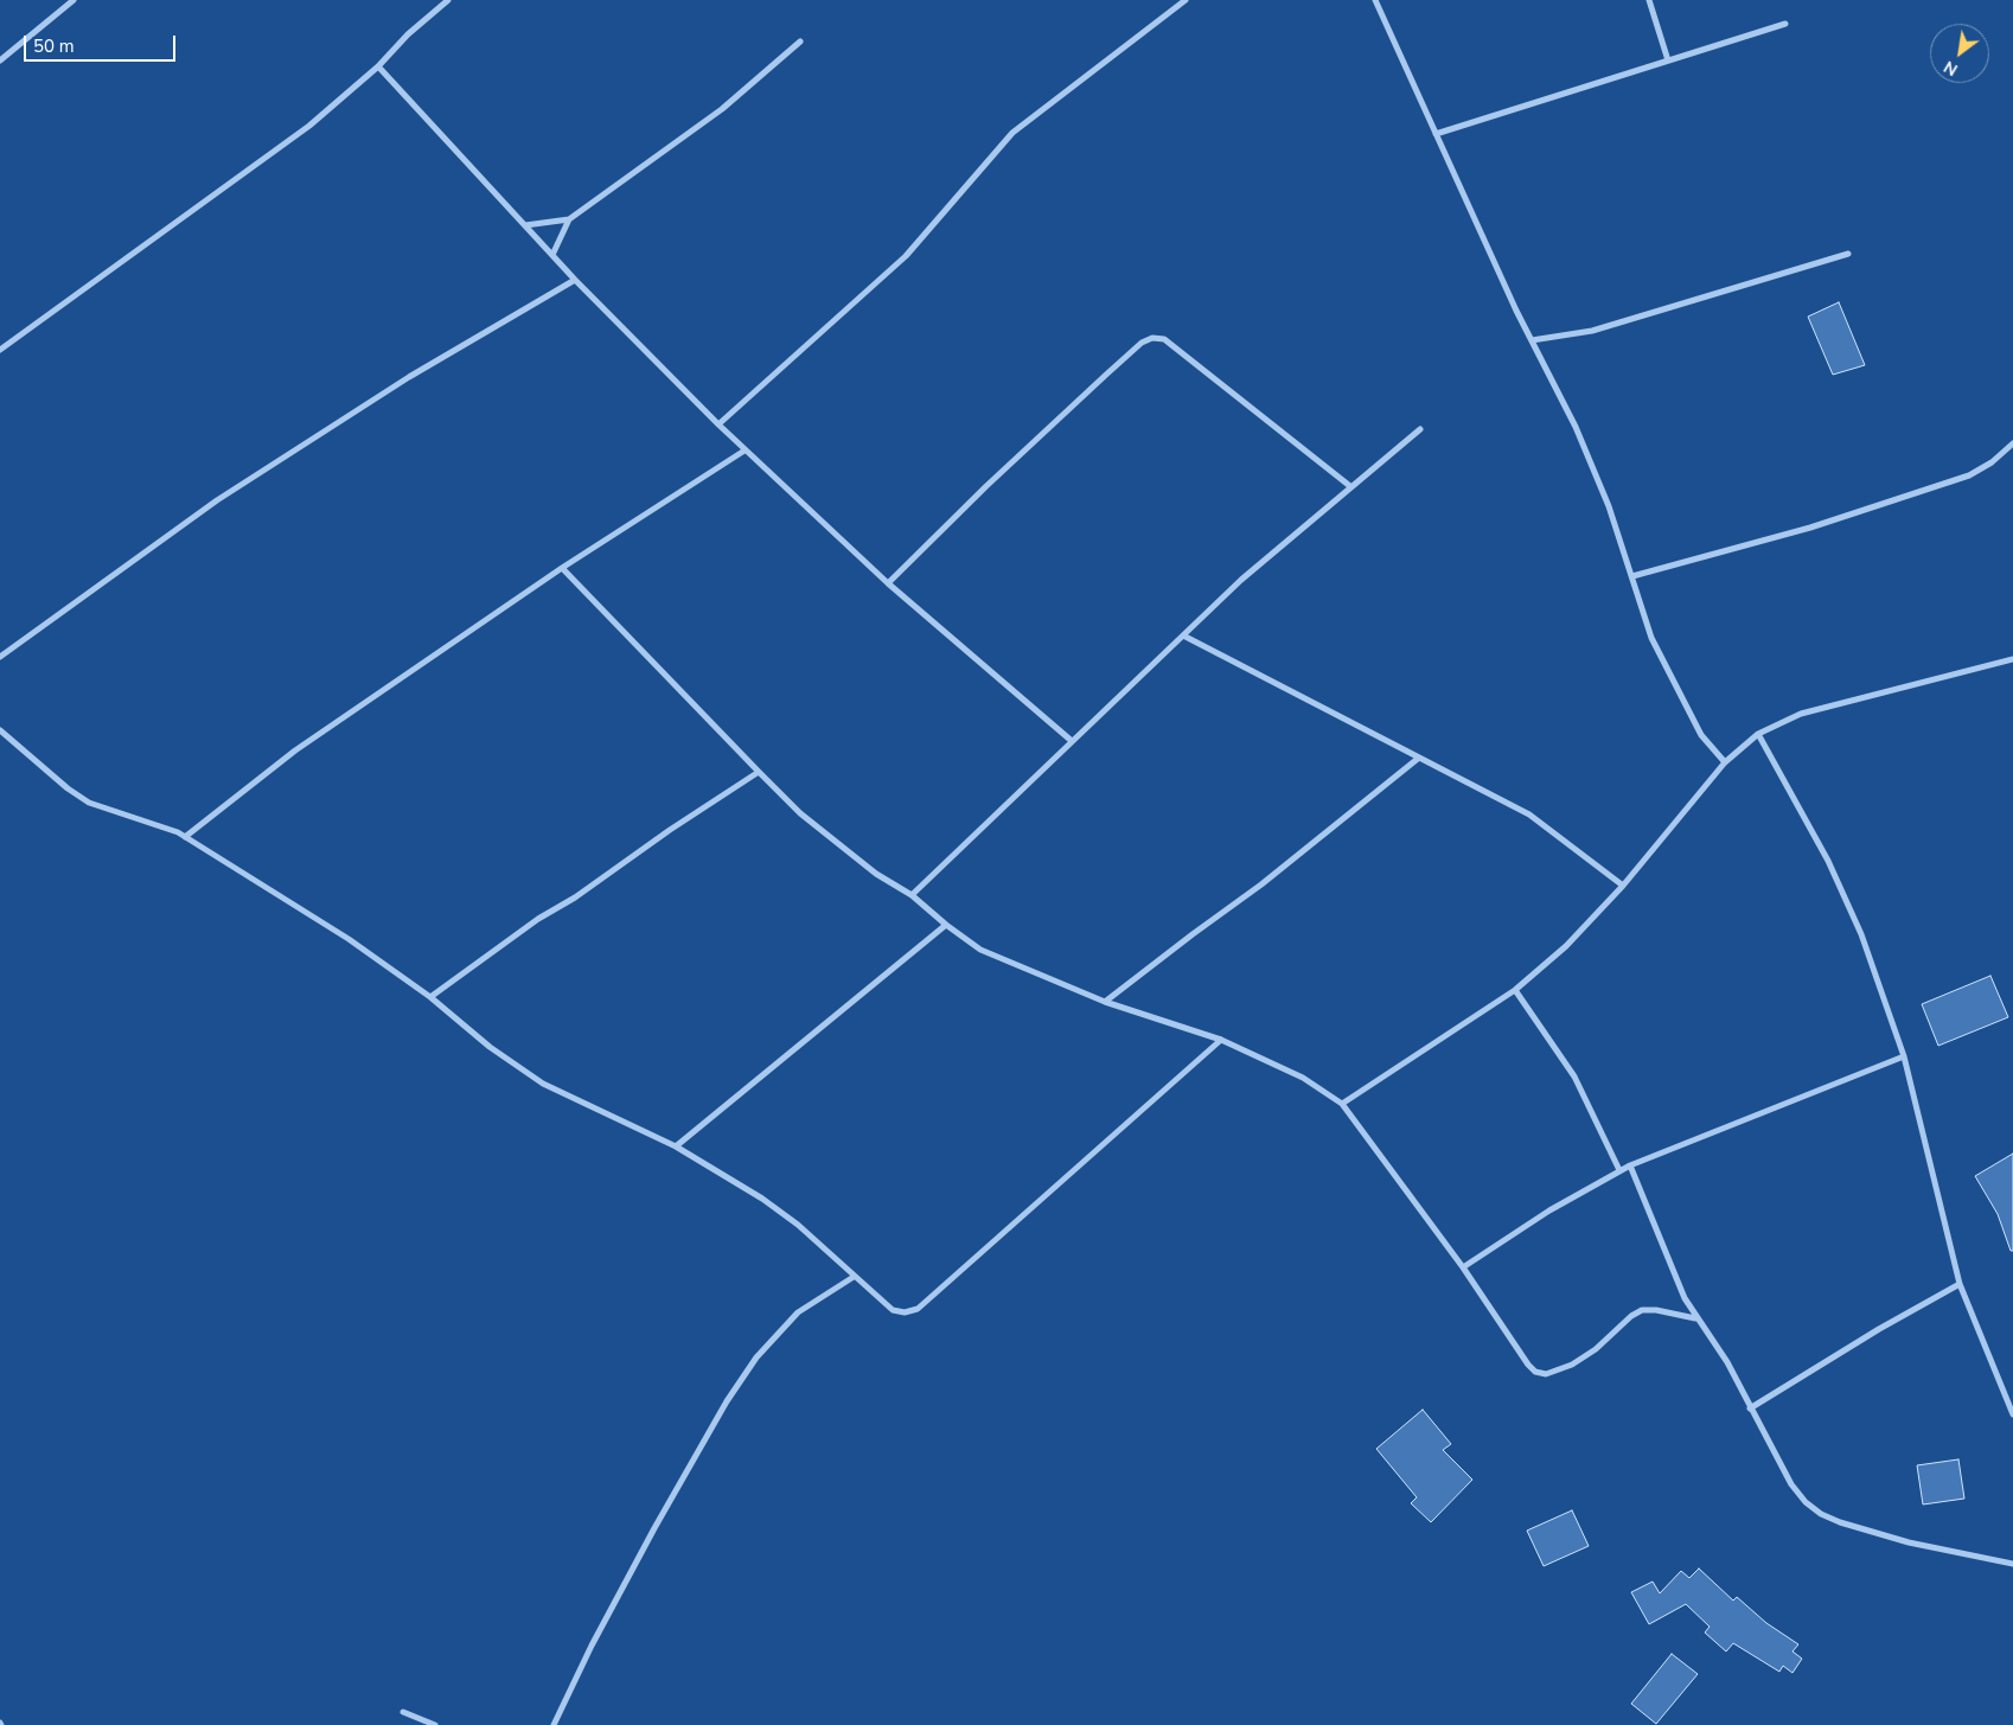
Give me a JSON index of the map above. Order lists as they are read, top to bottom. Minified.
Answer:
{"scale_bar":"50 m","north":"bottom left"}
